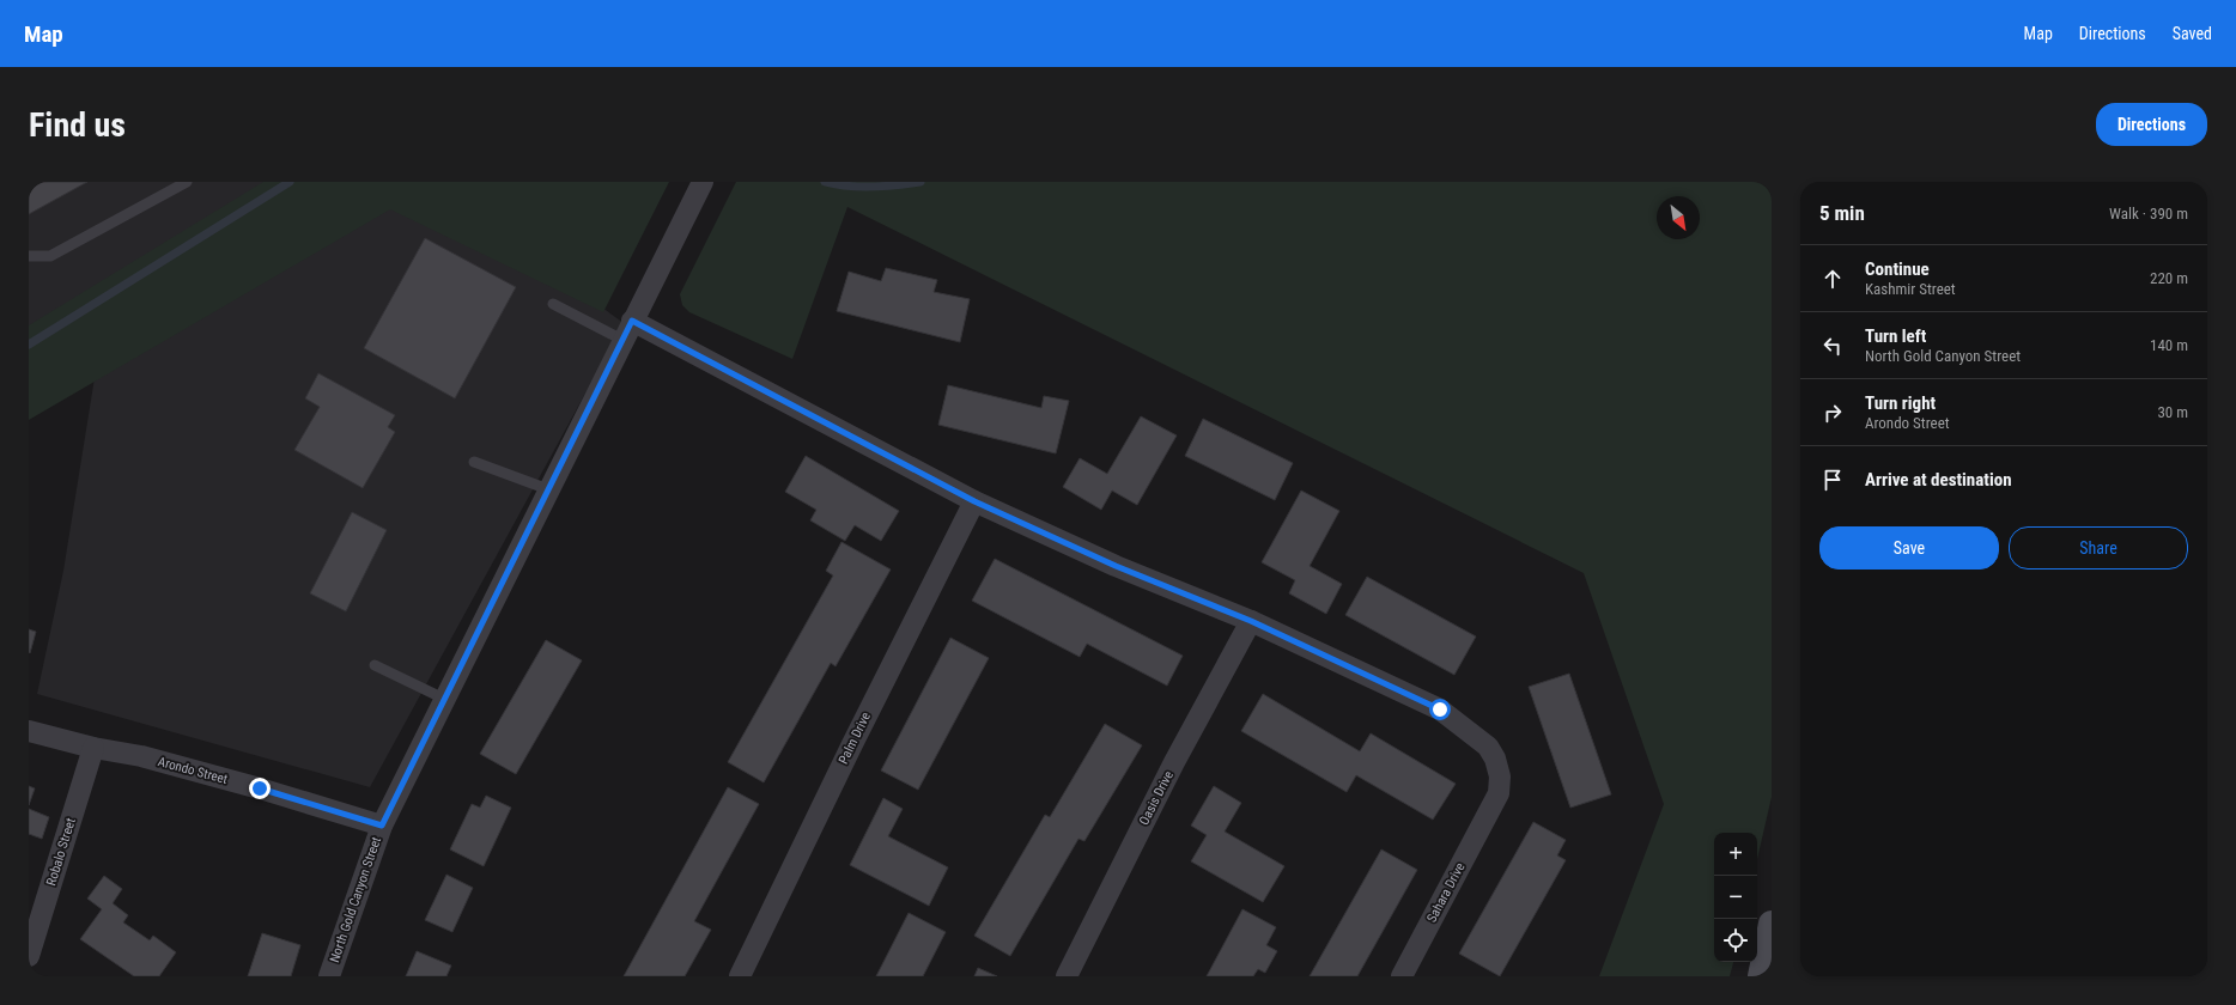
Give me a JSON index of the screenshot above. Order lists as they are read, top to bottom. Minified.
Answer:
{"streets":{"street":["Palm Drive","Arondo Street","Oasis Drive","Robalo Street","Sahara Drive","North Gold Canyon Street"]},"crossings":[["Palm Drive","Sahara Drive"],["Arondo Street","Robalo Street"],["Arondo Street","North Gold Canyon Street"],["Oasis Drive","Sahara Drive"],["Sahara Drive","North Gold Canyon Street"]],"north":"bottom right","page":{"header":"Map","nav":["Map","Directions","Saved"],"buttons":["Directions",["Save","Share"]],"title":"Find us","heading":["5 min","Walk · 390 m"],"list":[["Continue","Kashmir Street","220 m"],["Turn left","North Gold Canyon Street","140 m"],["Turn right","Arondo Street","30 m"],"Arrive at destination"],"map_buttons":["+","−"]}}
